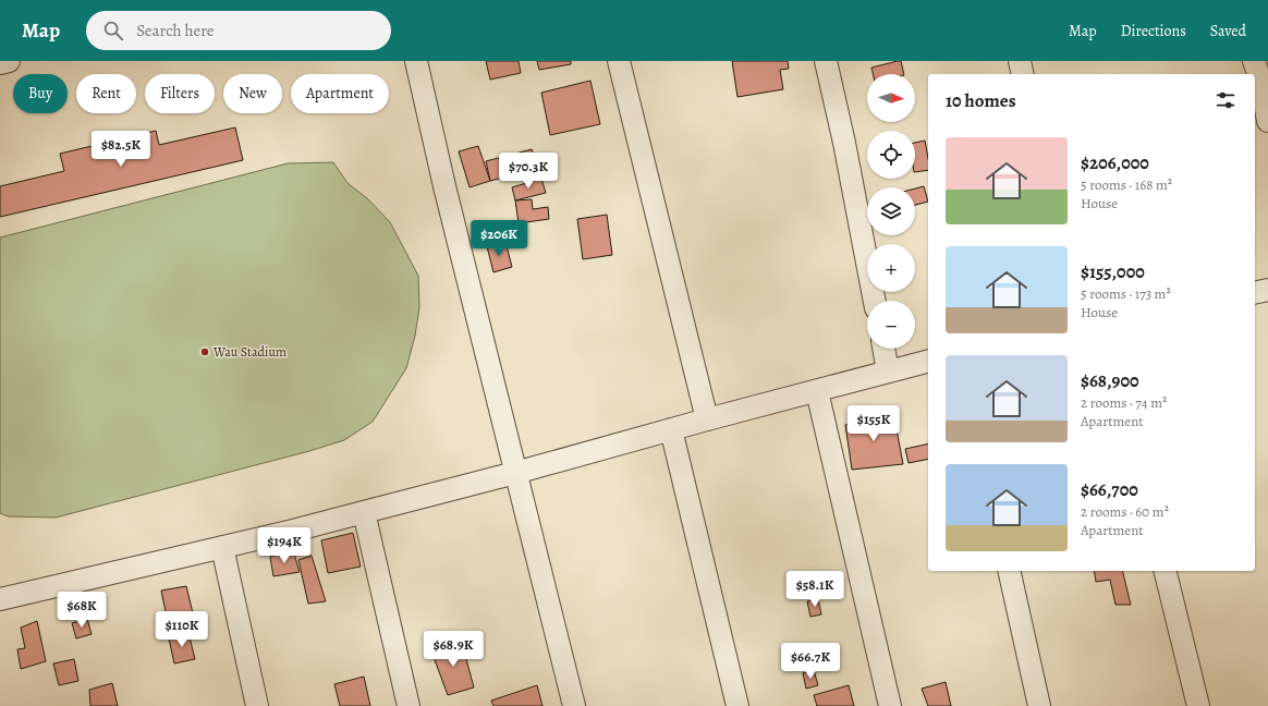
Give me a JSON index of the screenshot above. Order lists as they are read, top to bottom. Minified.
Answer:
{"places":["Wau Stadium"],"north":"right","page":{"header":"Map","search":"Search here","nav":["Map","Directions","Saved"],"map_buttons":["+","−"],"chip":["Buy","Rent","Filters","New","Apartment"],"heading":"10 homes","list":[{"name":"$206,000","note":"5 rooms · 168 m² · House"},{"name":"$155,000","note":"5 rooms · 173 m² · House"},{"name":"$68,900","note":"2 rooms · 74 m² · Apartment"},{"name":"$66,700","note":"2 rooms · 60 m² · Apartment"}],"price":["$82.5K","$70.3K","$206K","$155K","$194K","$58.1K","$68K","$110K","$68.9K","$66.7K"]}}
